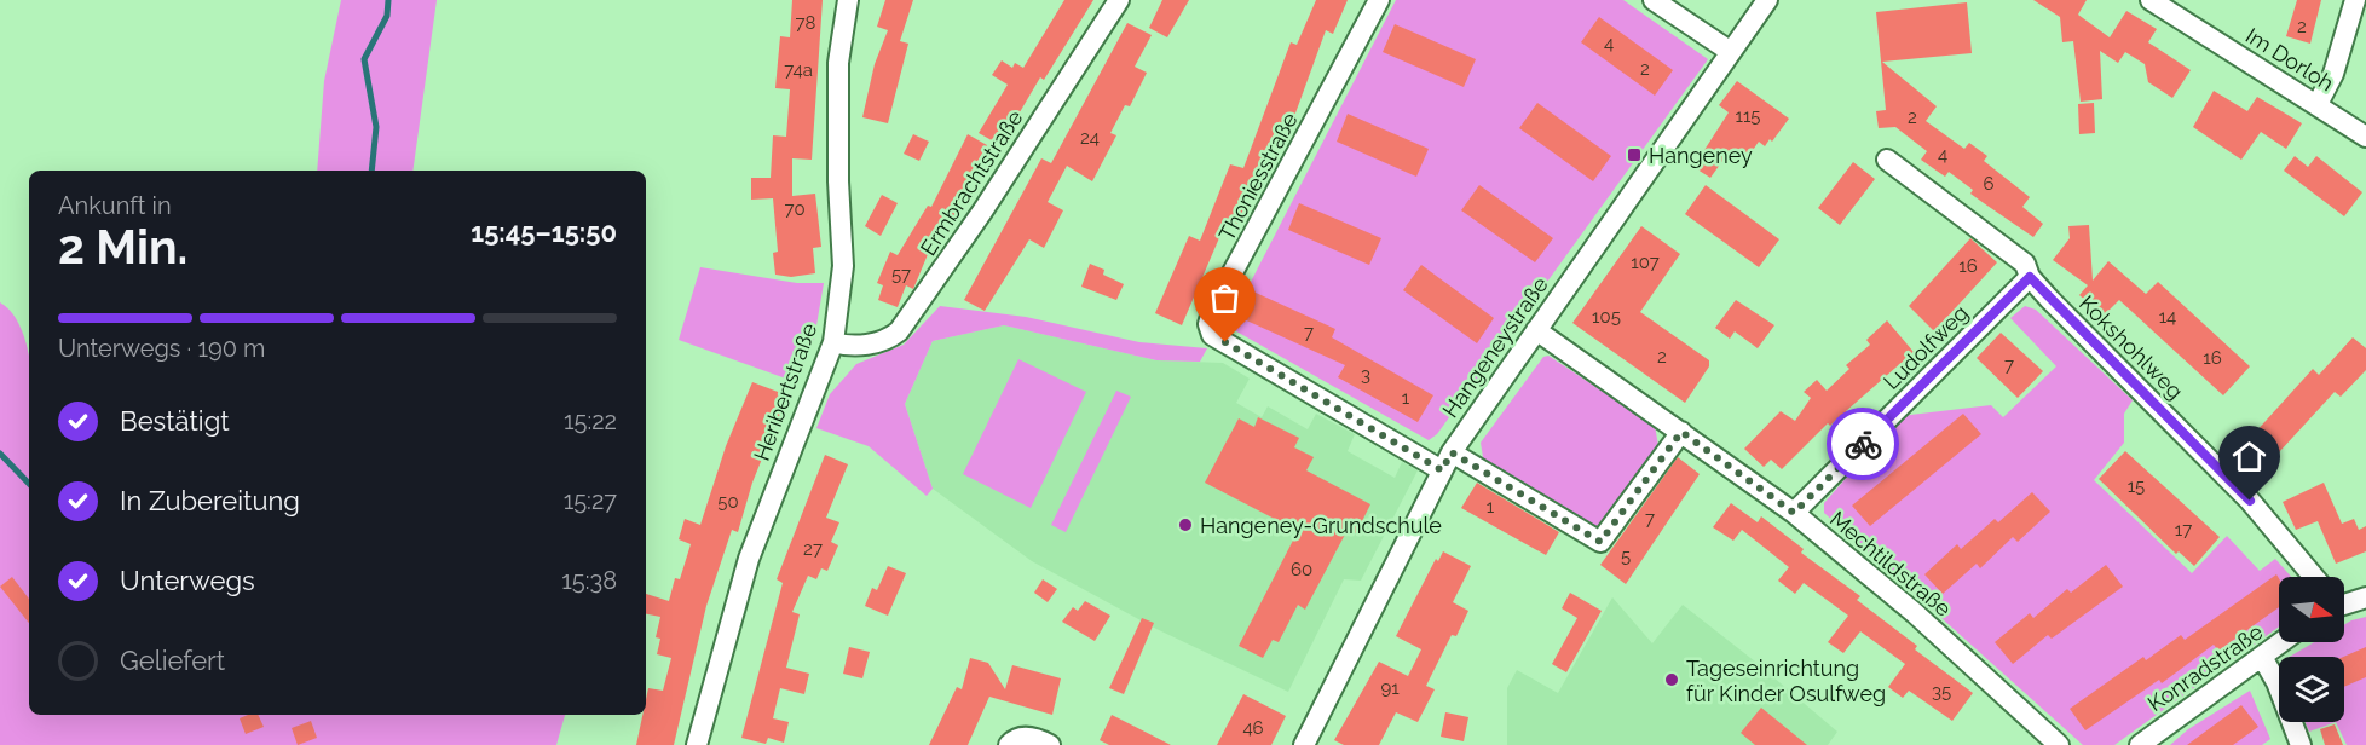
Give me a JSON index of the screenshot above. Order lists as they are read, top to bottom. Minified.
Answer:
{"streets":{"street":["Im Dorloh","Thoniesstraße","Ermbrachtstraße","Hangeneystraße","Ludolfweg","Kokshohlweg","Heribertstraße","Mechtildstraße","Konradstraße"]},"crossings":[["Thoniesstraße","Hangeneystraße"],["Ermbrachtstraße","Heribertstraße"],["Hangeneystraße","Mechtildstraße"],["Ludolfweg","Kokshohlweg"],["Ludolfweg","Mechtildstraße"]],"places":{"transit":["Hangeney"],"other":["Hangeney-Grundschule","Tageseinrichtung für Kinder Osulfweg"]},"house_numbers":["78","2","4","2","74a","115","2","24","4","6","70","107","16","57","105","14","7","2","16","7","3","1","15","50","1","7","17","27","5","60","91","35","46"],"north":"right","page":{"heading":["2 Min.","Ankunft in","15:45–15:50"],"bar":"Unterwegs · 190 m","list":[["Bestätigt","15:22"],["In Zubereitung","15:27"],["Unterwegs","15:38"],"Geliefert"]}}
